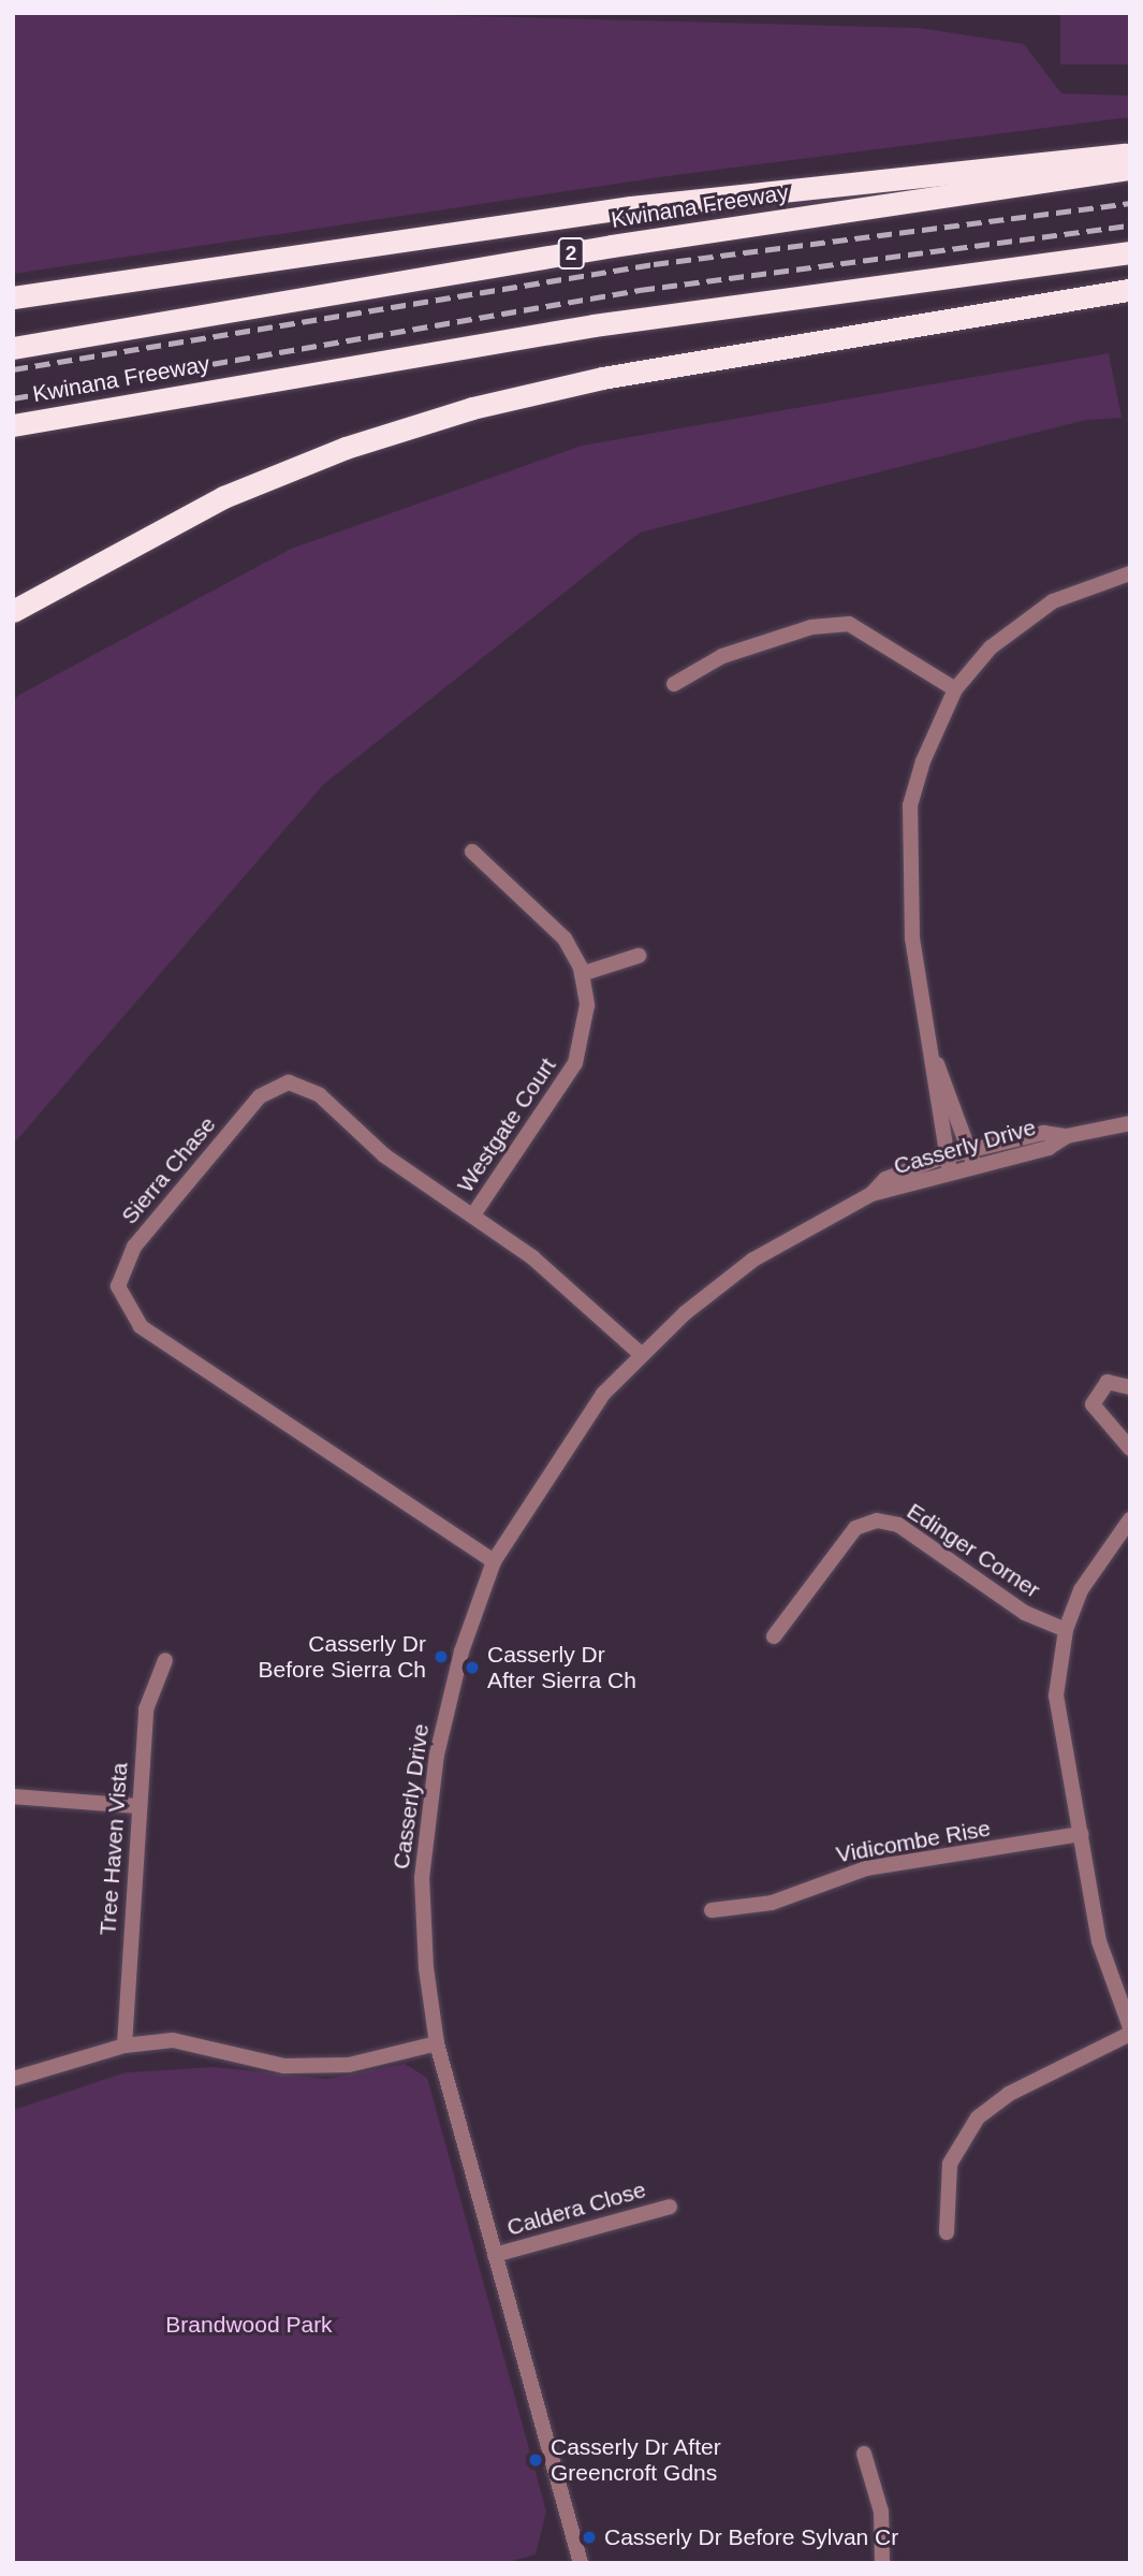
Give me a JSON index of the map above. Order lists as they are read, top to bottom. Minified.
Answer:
{"streets":{"highway":["Kwinana Freeway","2"],"street":["Westgate Court","Casserly Drive","Sierra Chase","Edinger Corner","Vidicombe Rise","Tree Haven Vista","Caldera Close"]},"crossings":[["Westgate Court","Sierra Chase"],["Casserly Drive","Sierra Chase"],["Casserly Drive","Caldera Close"]],"parks":["Brandwood Park"],"places":["Casserly Dr Before Sierra Ch","Casserly Dr After Sierra Ch","Casserly Dr After Greencroft Gdns","Casserly Dr Before Sylvan Cr"]}
